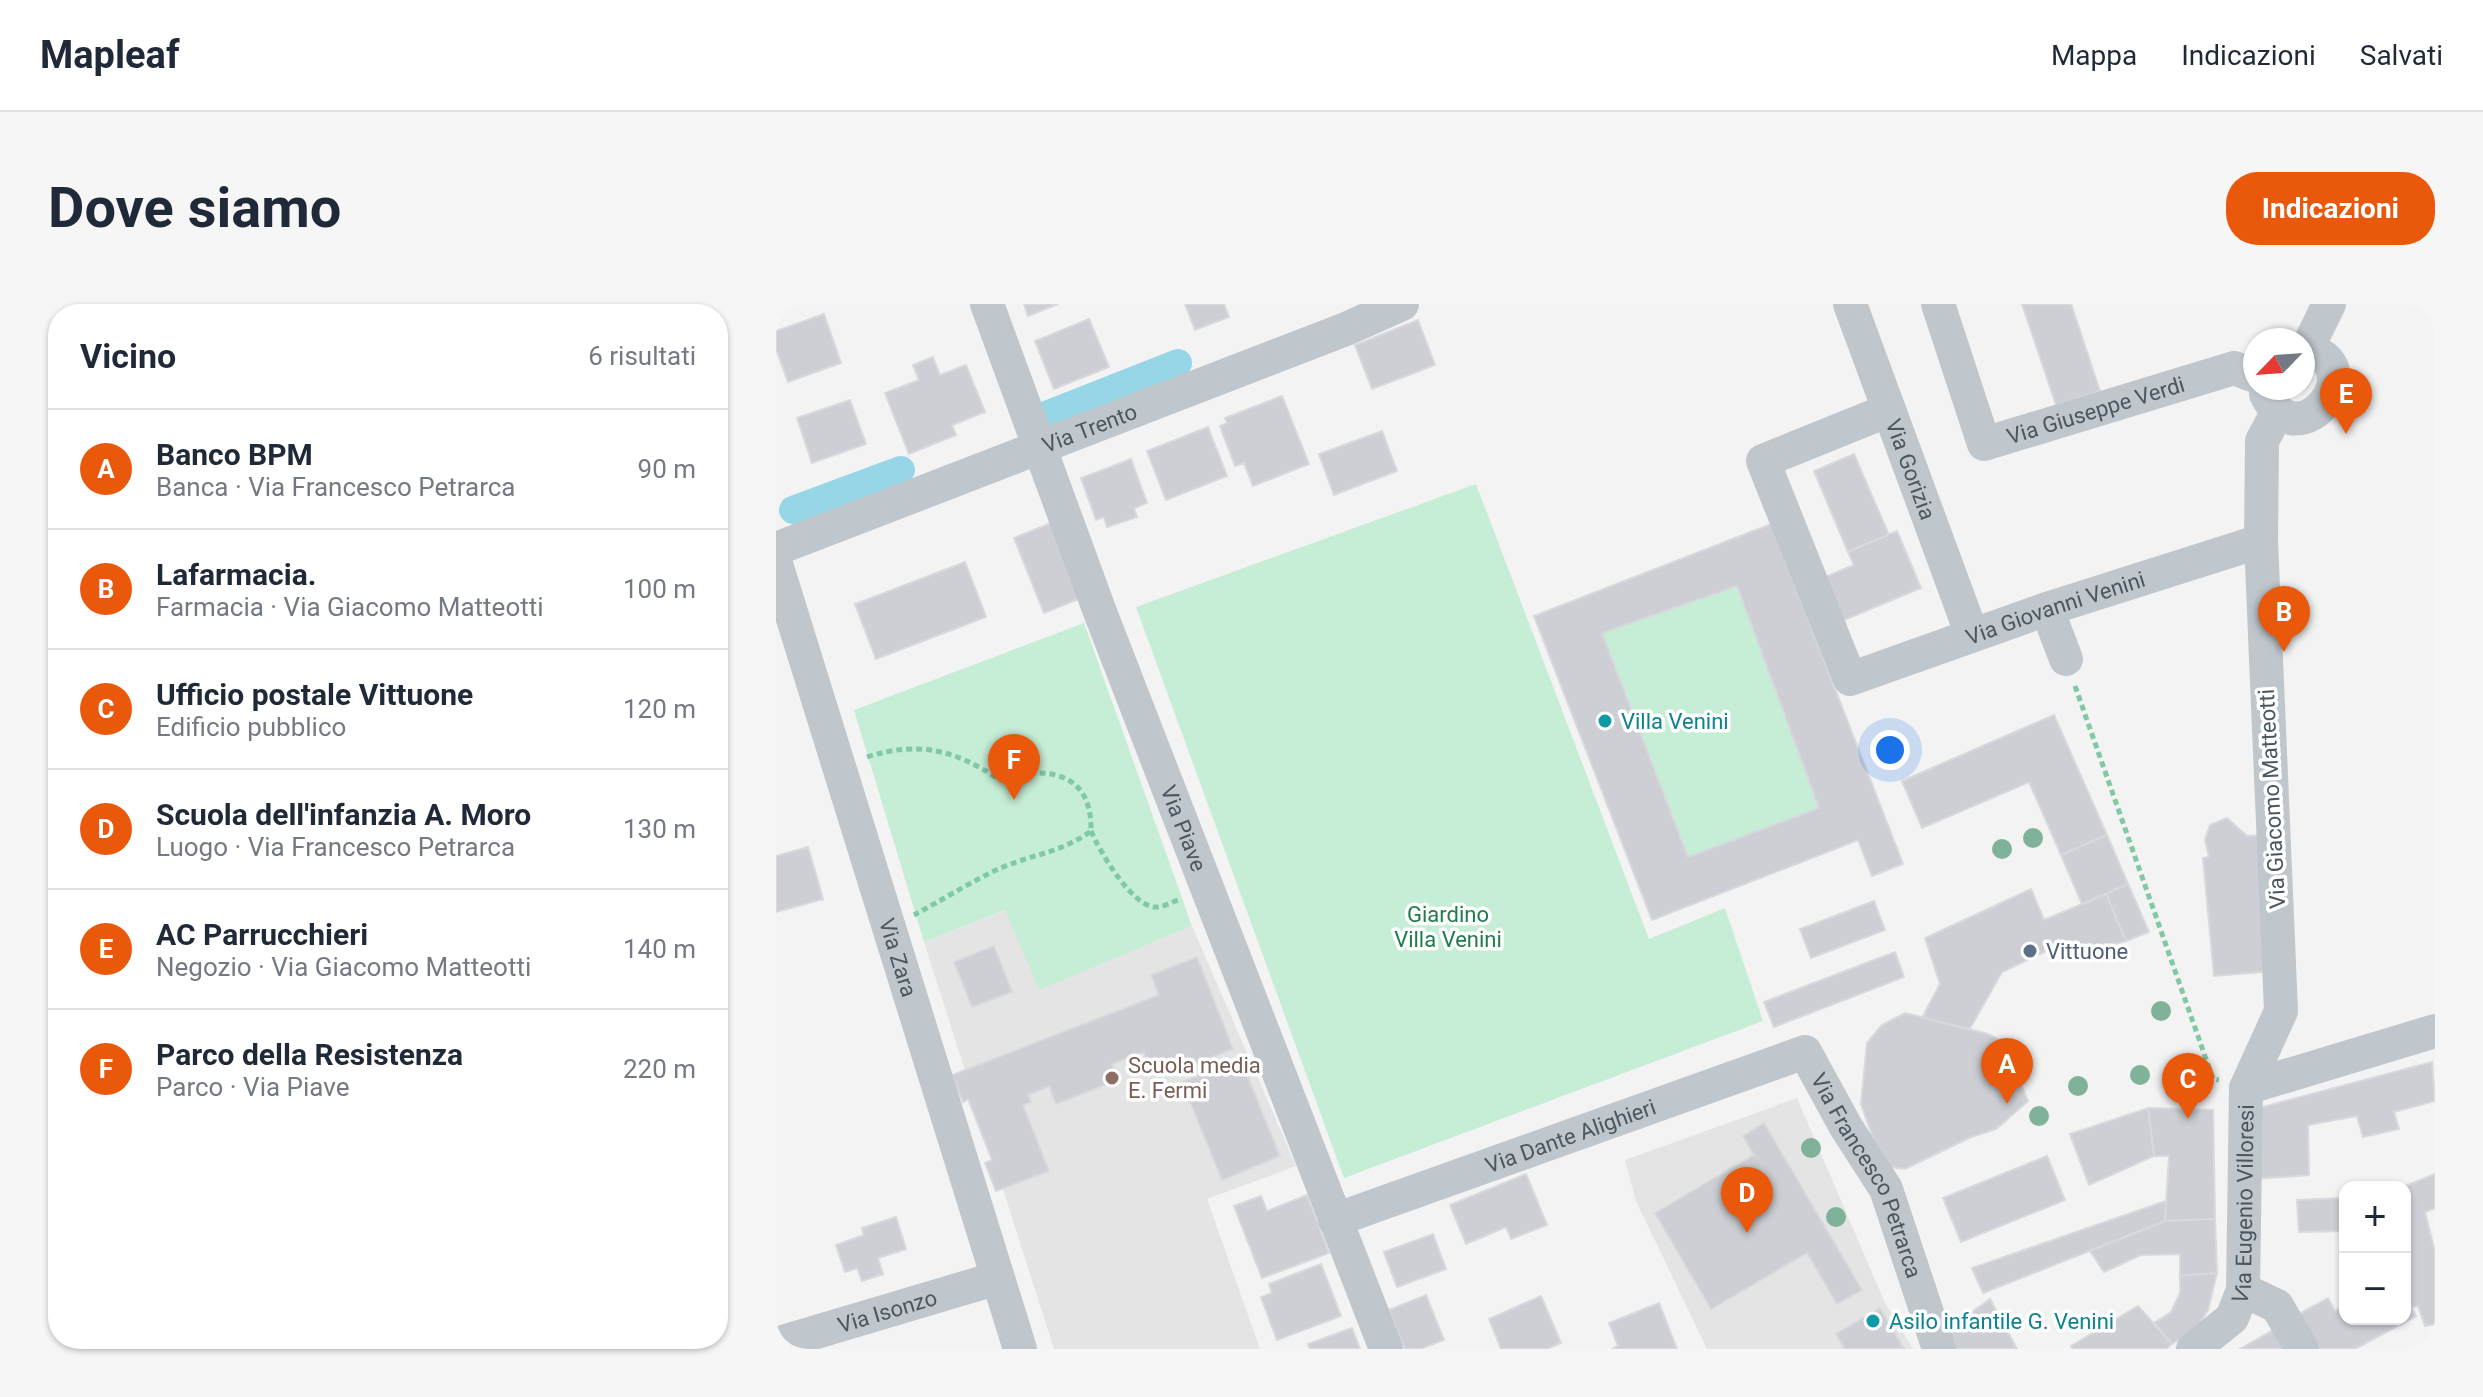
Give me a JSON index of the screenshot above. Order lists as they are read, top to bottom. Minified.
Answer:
{"streets":{"street":["Via Giuseppe Verdi","Via Trento","Via Gorizia","Via Giovanni Venini","Via Giacomo Matteotti","Via Piave","Via Zara","Via Dante Alighieri","Via Francesco Petrarca","Via Eugenio Villoresi","Via Isonzo"]},"crossings":[["Via Trento","Via Piave"],["Via Gorizia","Via Giovanni Venini"],["Via Giovanni Venini","Via Giacomo Matteotti"],["Via Giacomo Matteotti","Via Eugenio Villoresi"],["Via Piave","Via Dante Alighieri"],["Via Zara","Via Isonzo"],["Via Dante Alighieri","Via Francesco Petrarca"]],"parks":["Giardino Villa Venini"],"places":["Villa Venini","Vittuone","Scuola media E. Fermi","Asilo infantile G. Venini"],"north":"bottom left","page":{"header":"Mapleaf","nav":["Mappa","Indicazioni","Salvati"],"buttons":"Indicazioni","title":"Dove siamo","heading":["Vicino","6 risultati"],"pins":["E","B","F","A","C","D"],"list":[{"mark":"A","name":"Banco BPM","note":"Banca · Via Francesco Petrarca","value":"90 m"},{"mark":"B","name":"Lafarmacia.","note":"Farmacia · Via Giacomo Matteotti","value":"100 m"},{"mark":"C","name":"Ufficio postale Vittuone","note":"Edificio pubblico","value":"120 m"},{"mark":"D","name":"Scuola dell'infanzia A. Moro","note":"Luogo · Via Francesco Petrarca","value":"130 m"},{"mark":"E","name":"AC Parrucchieri","note":"Negozio · Via Giacomo Matteotti","value":"140 m"},{"mark":"F","name":"Parco della Resistenza","note":"Parco · Via Piave","value":"220 m"}],"map_buttons":["+","−"]}}
